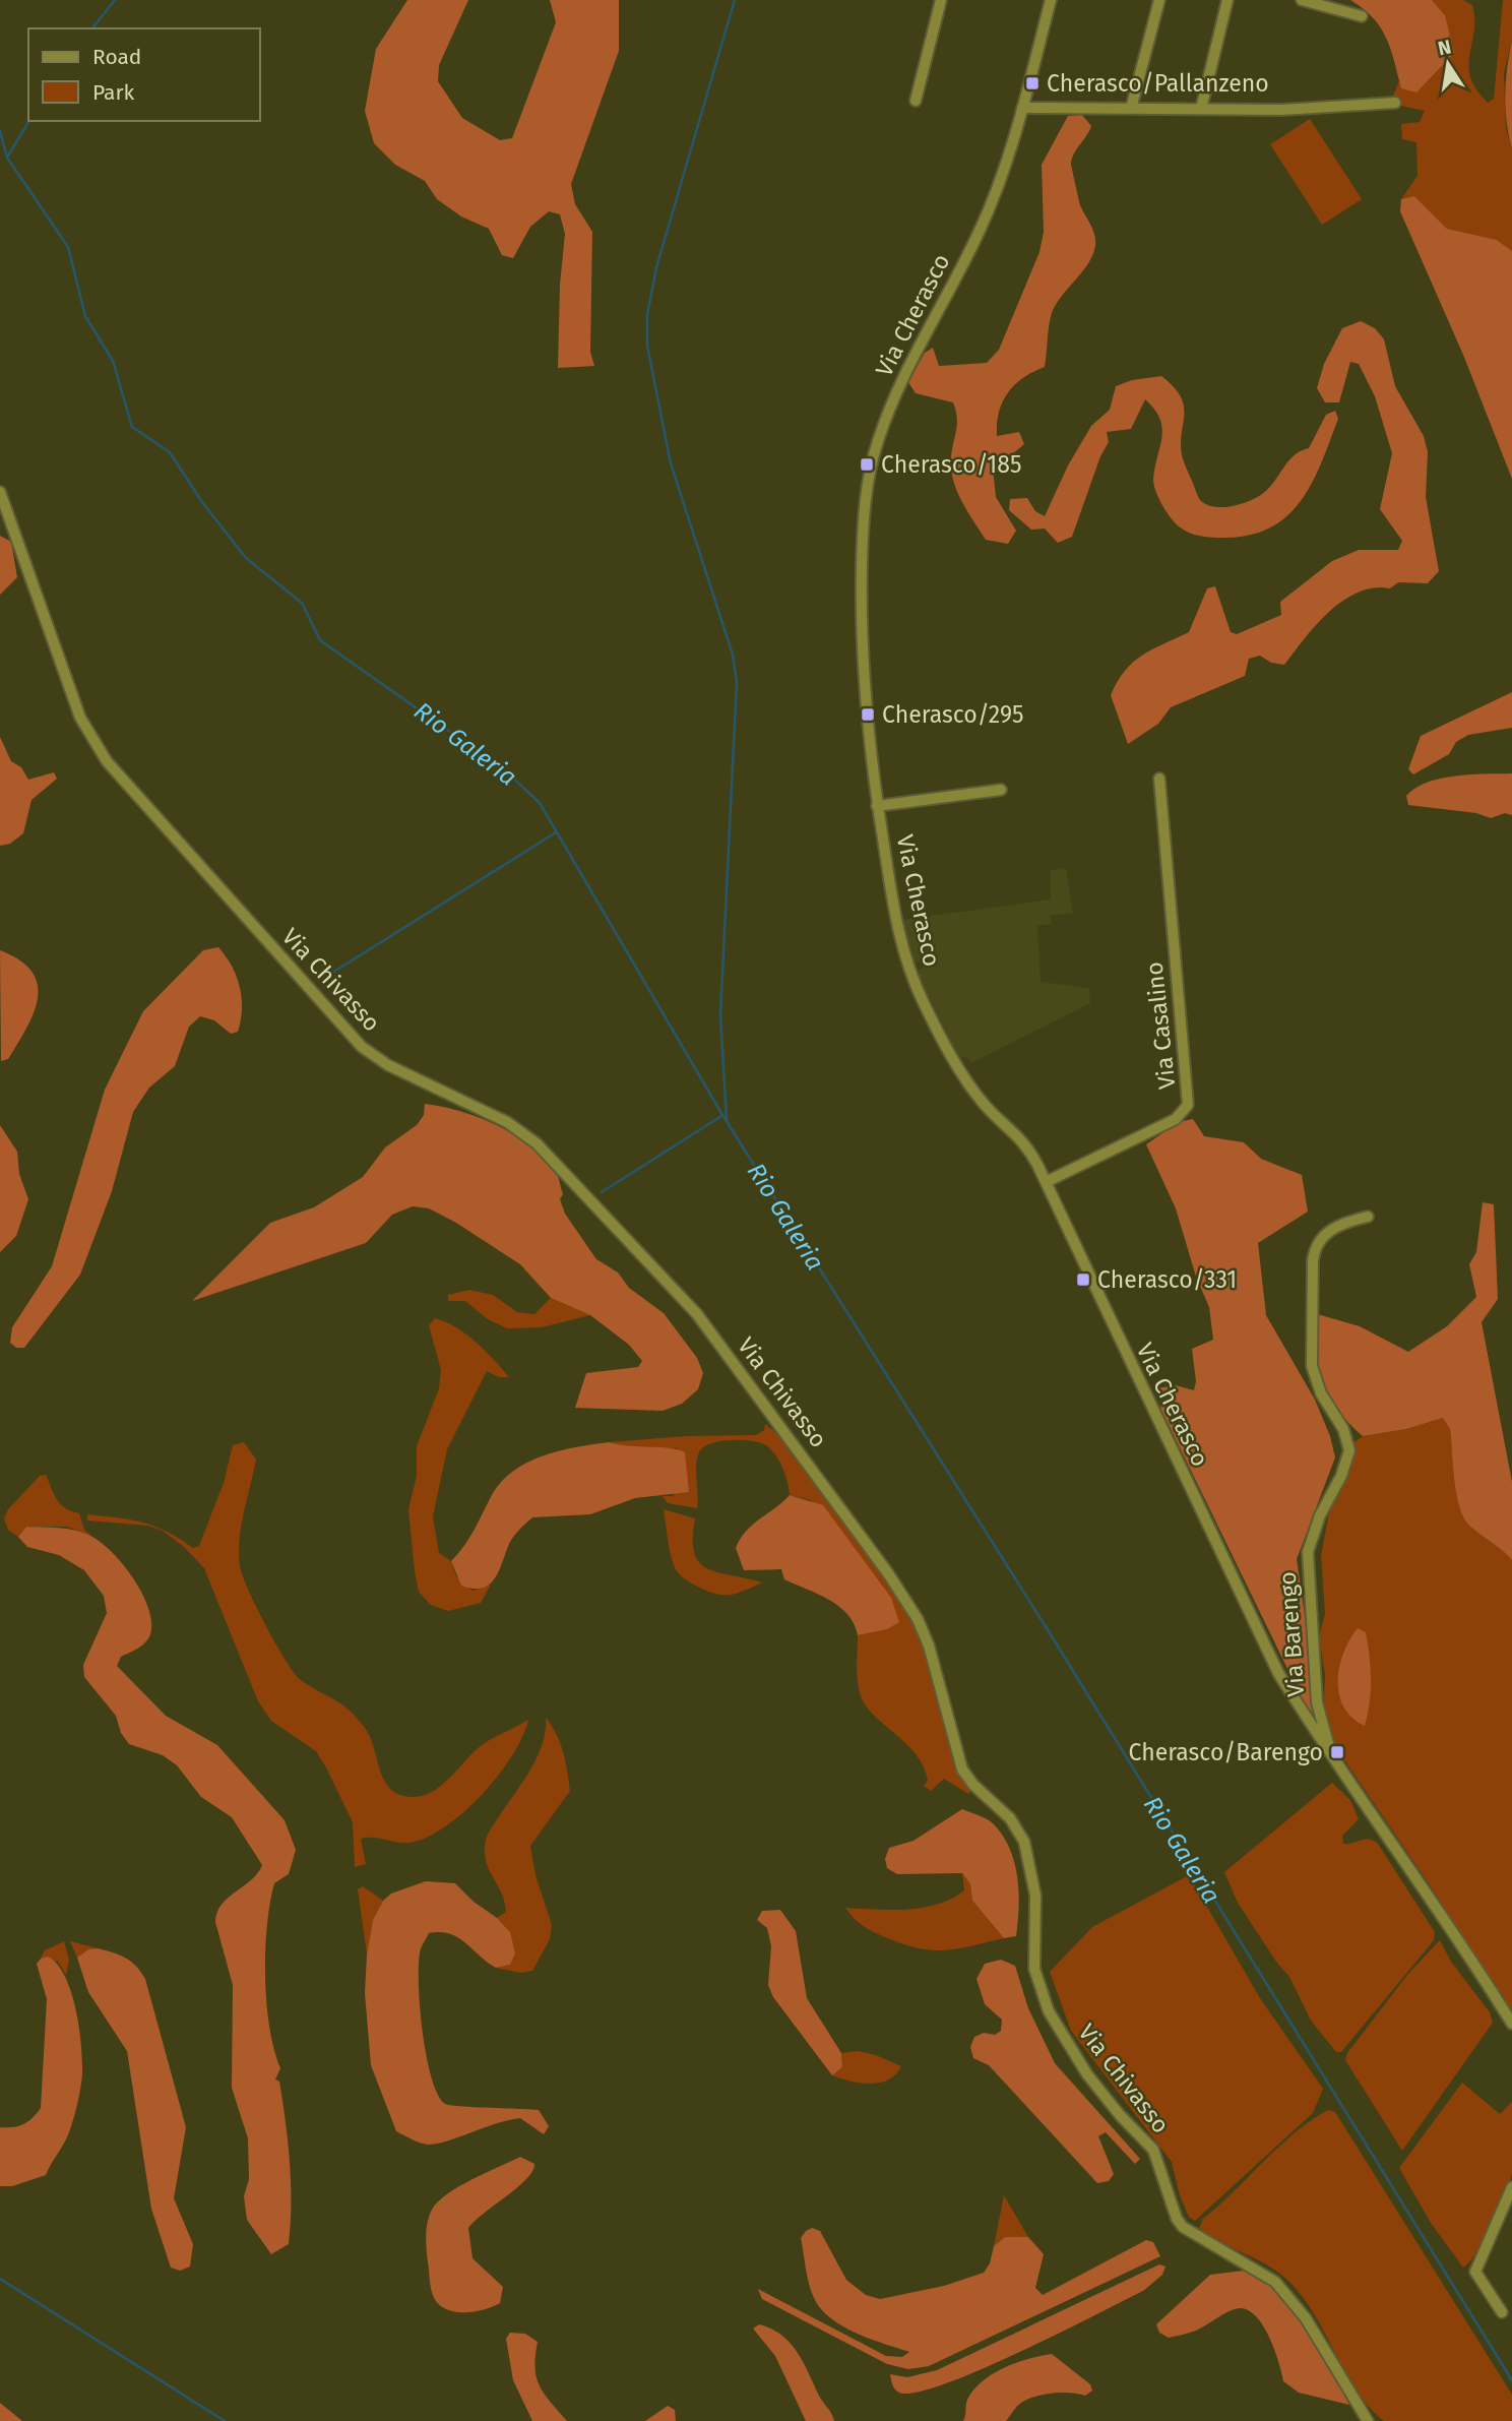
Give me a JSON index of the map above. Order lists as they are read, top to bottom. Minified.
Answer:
{"streets":{"street":["Via Cherasco","Via Chivasso","Via Casalino","Via Barengo"]},"crossings":[["Via Cherasco","Via Casalino"],["Via Cherasco","Via Barengo"]],"water":["Rio Galeria"],"places":{"transit":["Cherasco/Pallanzeno","Cherasco/185","Cherasco/295","Cherasco/331","Cherasco/Barengo"]},"legend":["Road","Park"],"north":"top"}
